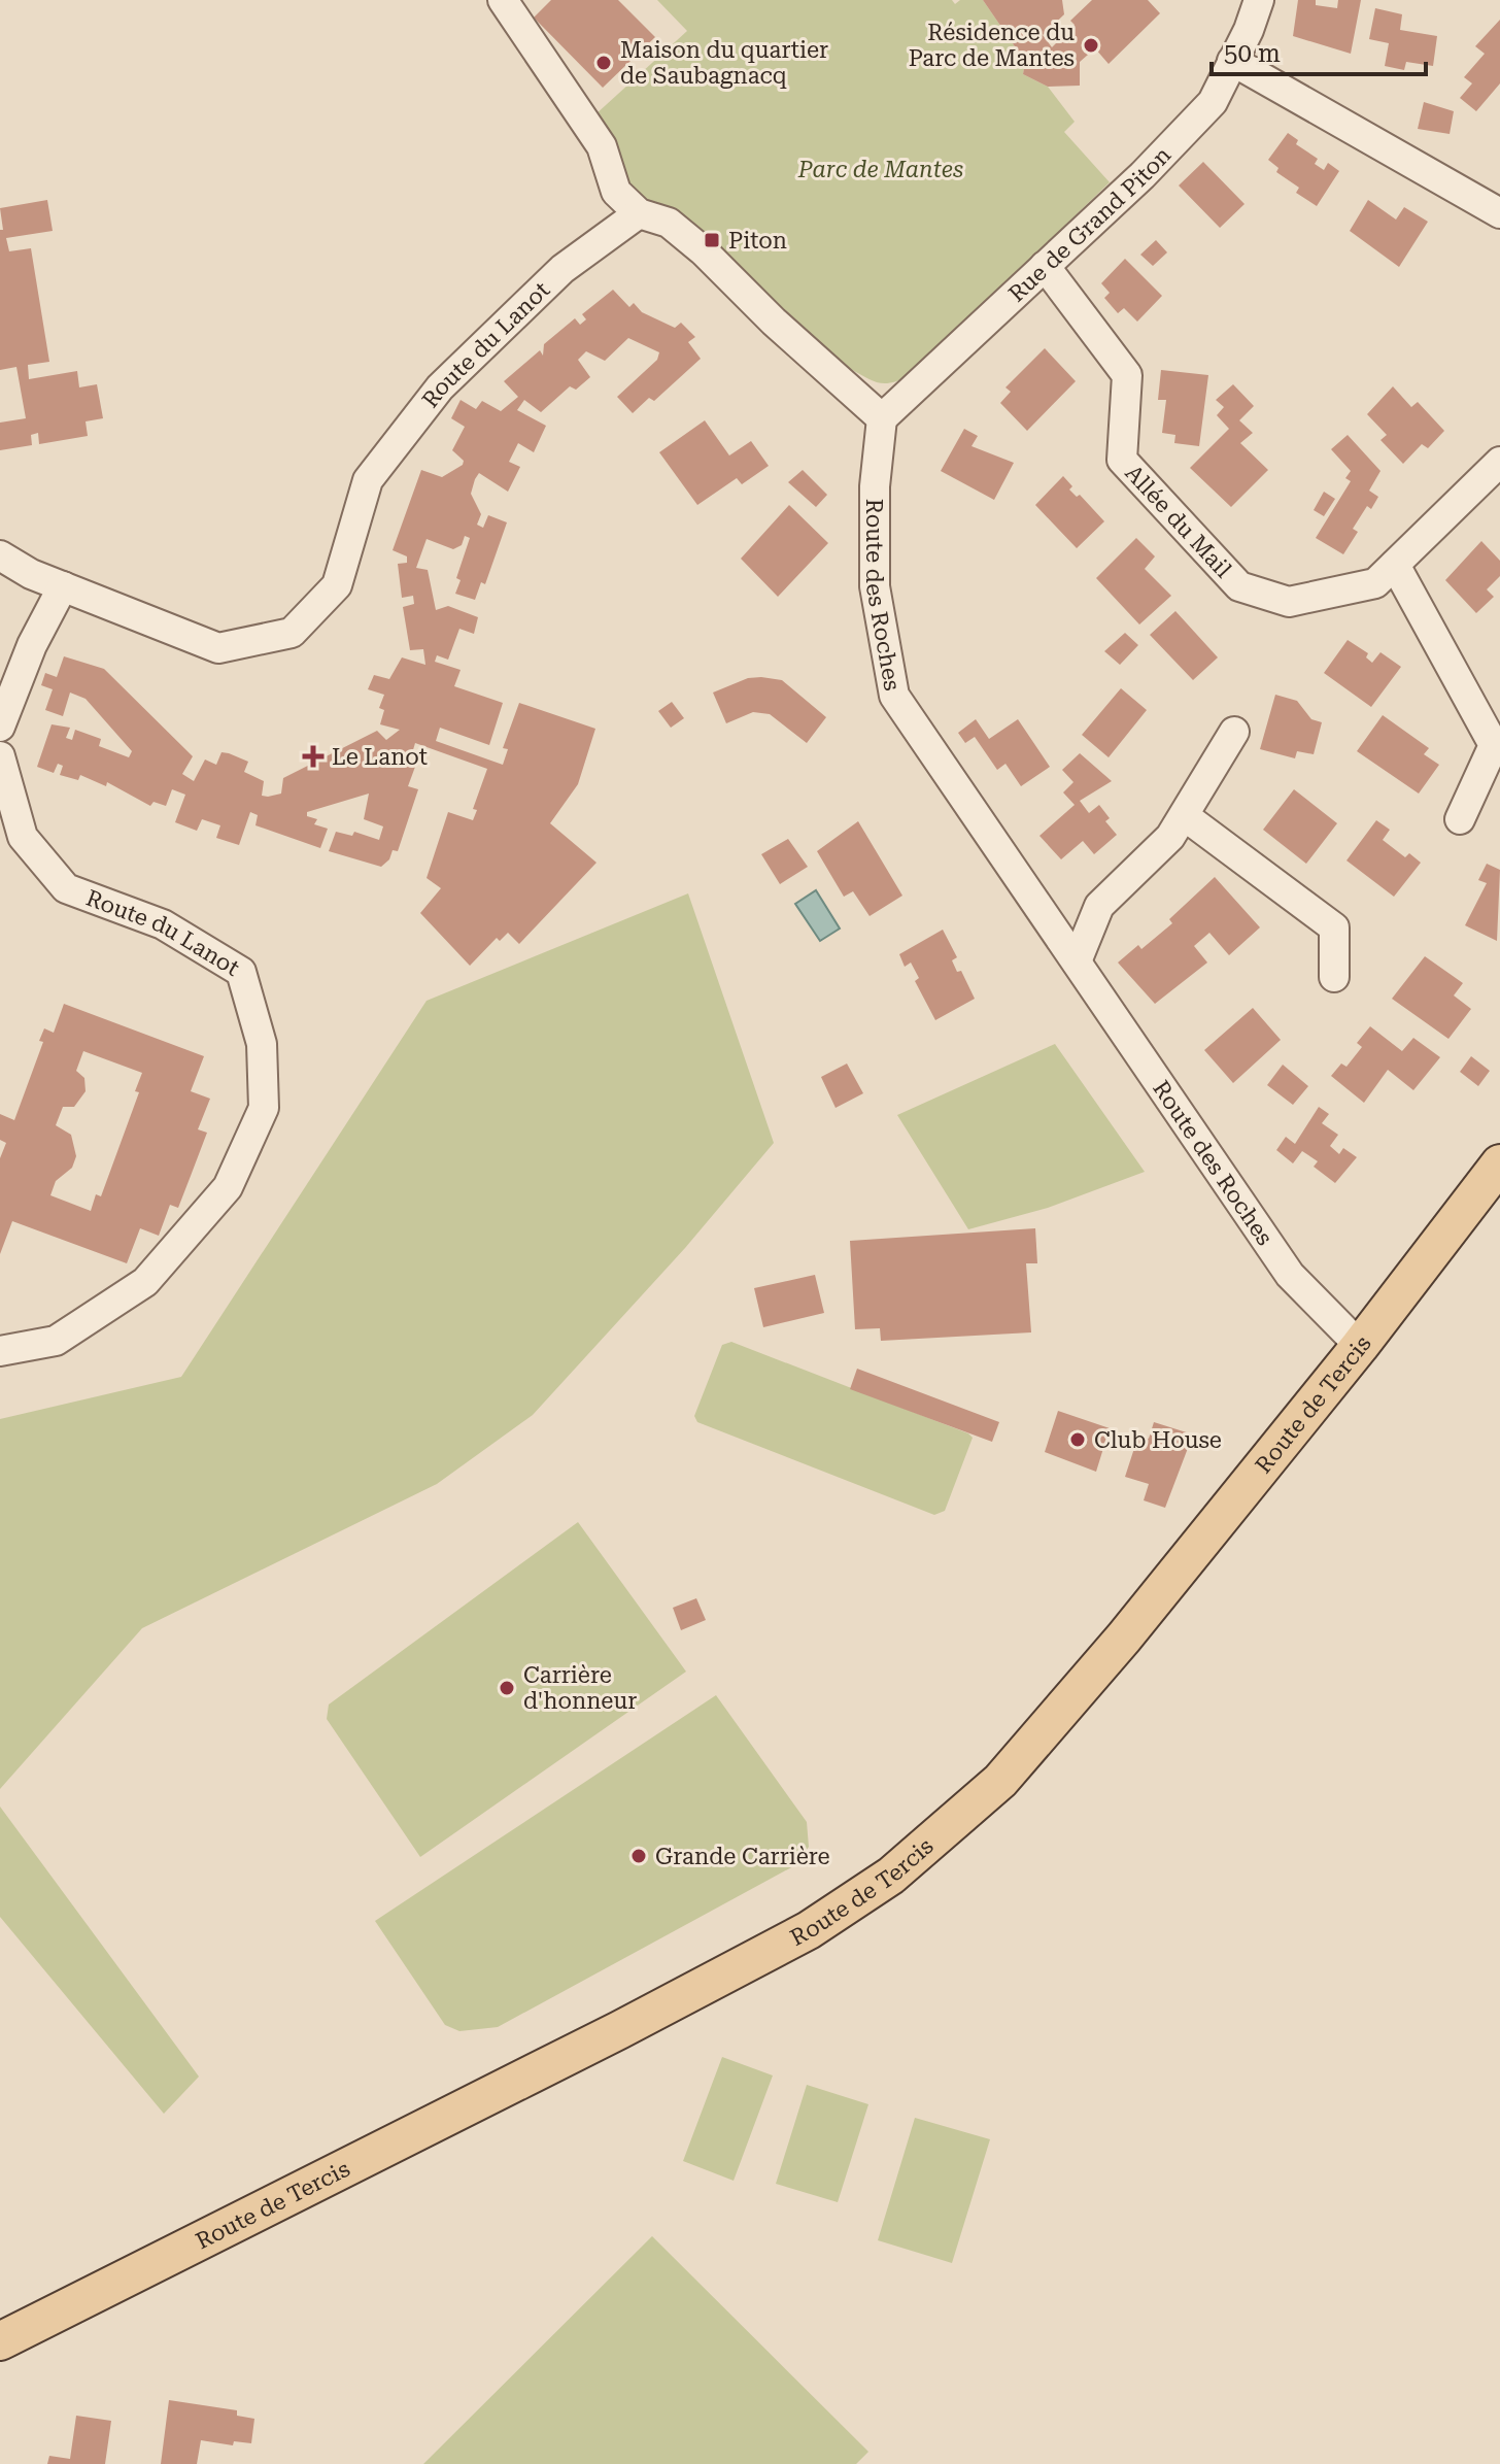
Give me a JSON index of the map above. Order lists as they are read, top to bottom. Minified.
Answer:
{"streets":{"main road":["Route de Tercis"],"street":["Rue de Grand Piton","Route du Lanot","Allée du Mail","Route des Roches"]},"crossings":[["Rue de Grand Piton","Allée du Mail"],["Rue de Grand Piton","Route des Roches"],["Route des Roches","Route de Tercis"]],"parks":["Parc de Mantes"],"places":{"other":["Résidence du Parc de Mantes","Maison du quartier de Saubagnacq","Club House","Carrière d'honneur","Grande Carrière"],"transit":["Piton"],"health":["Le Lanot"]},"scale_bar":"50 m"}
